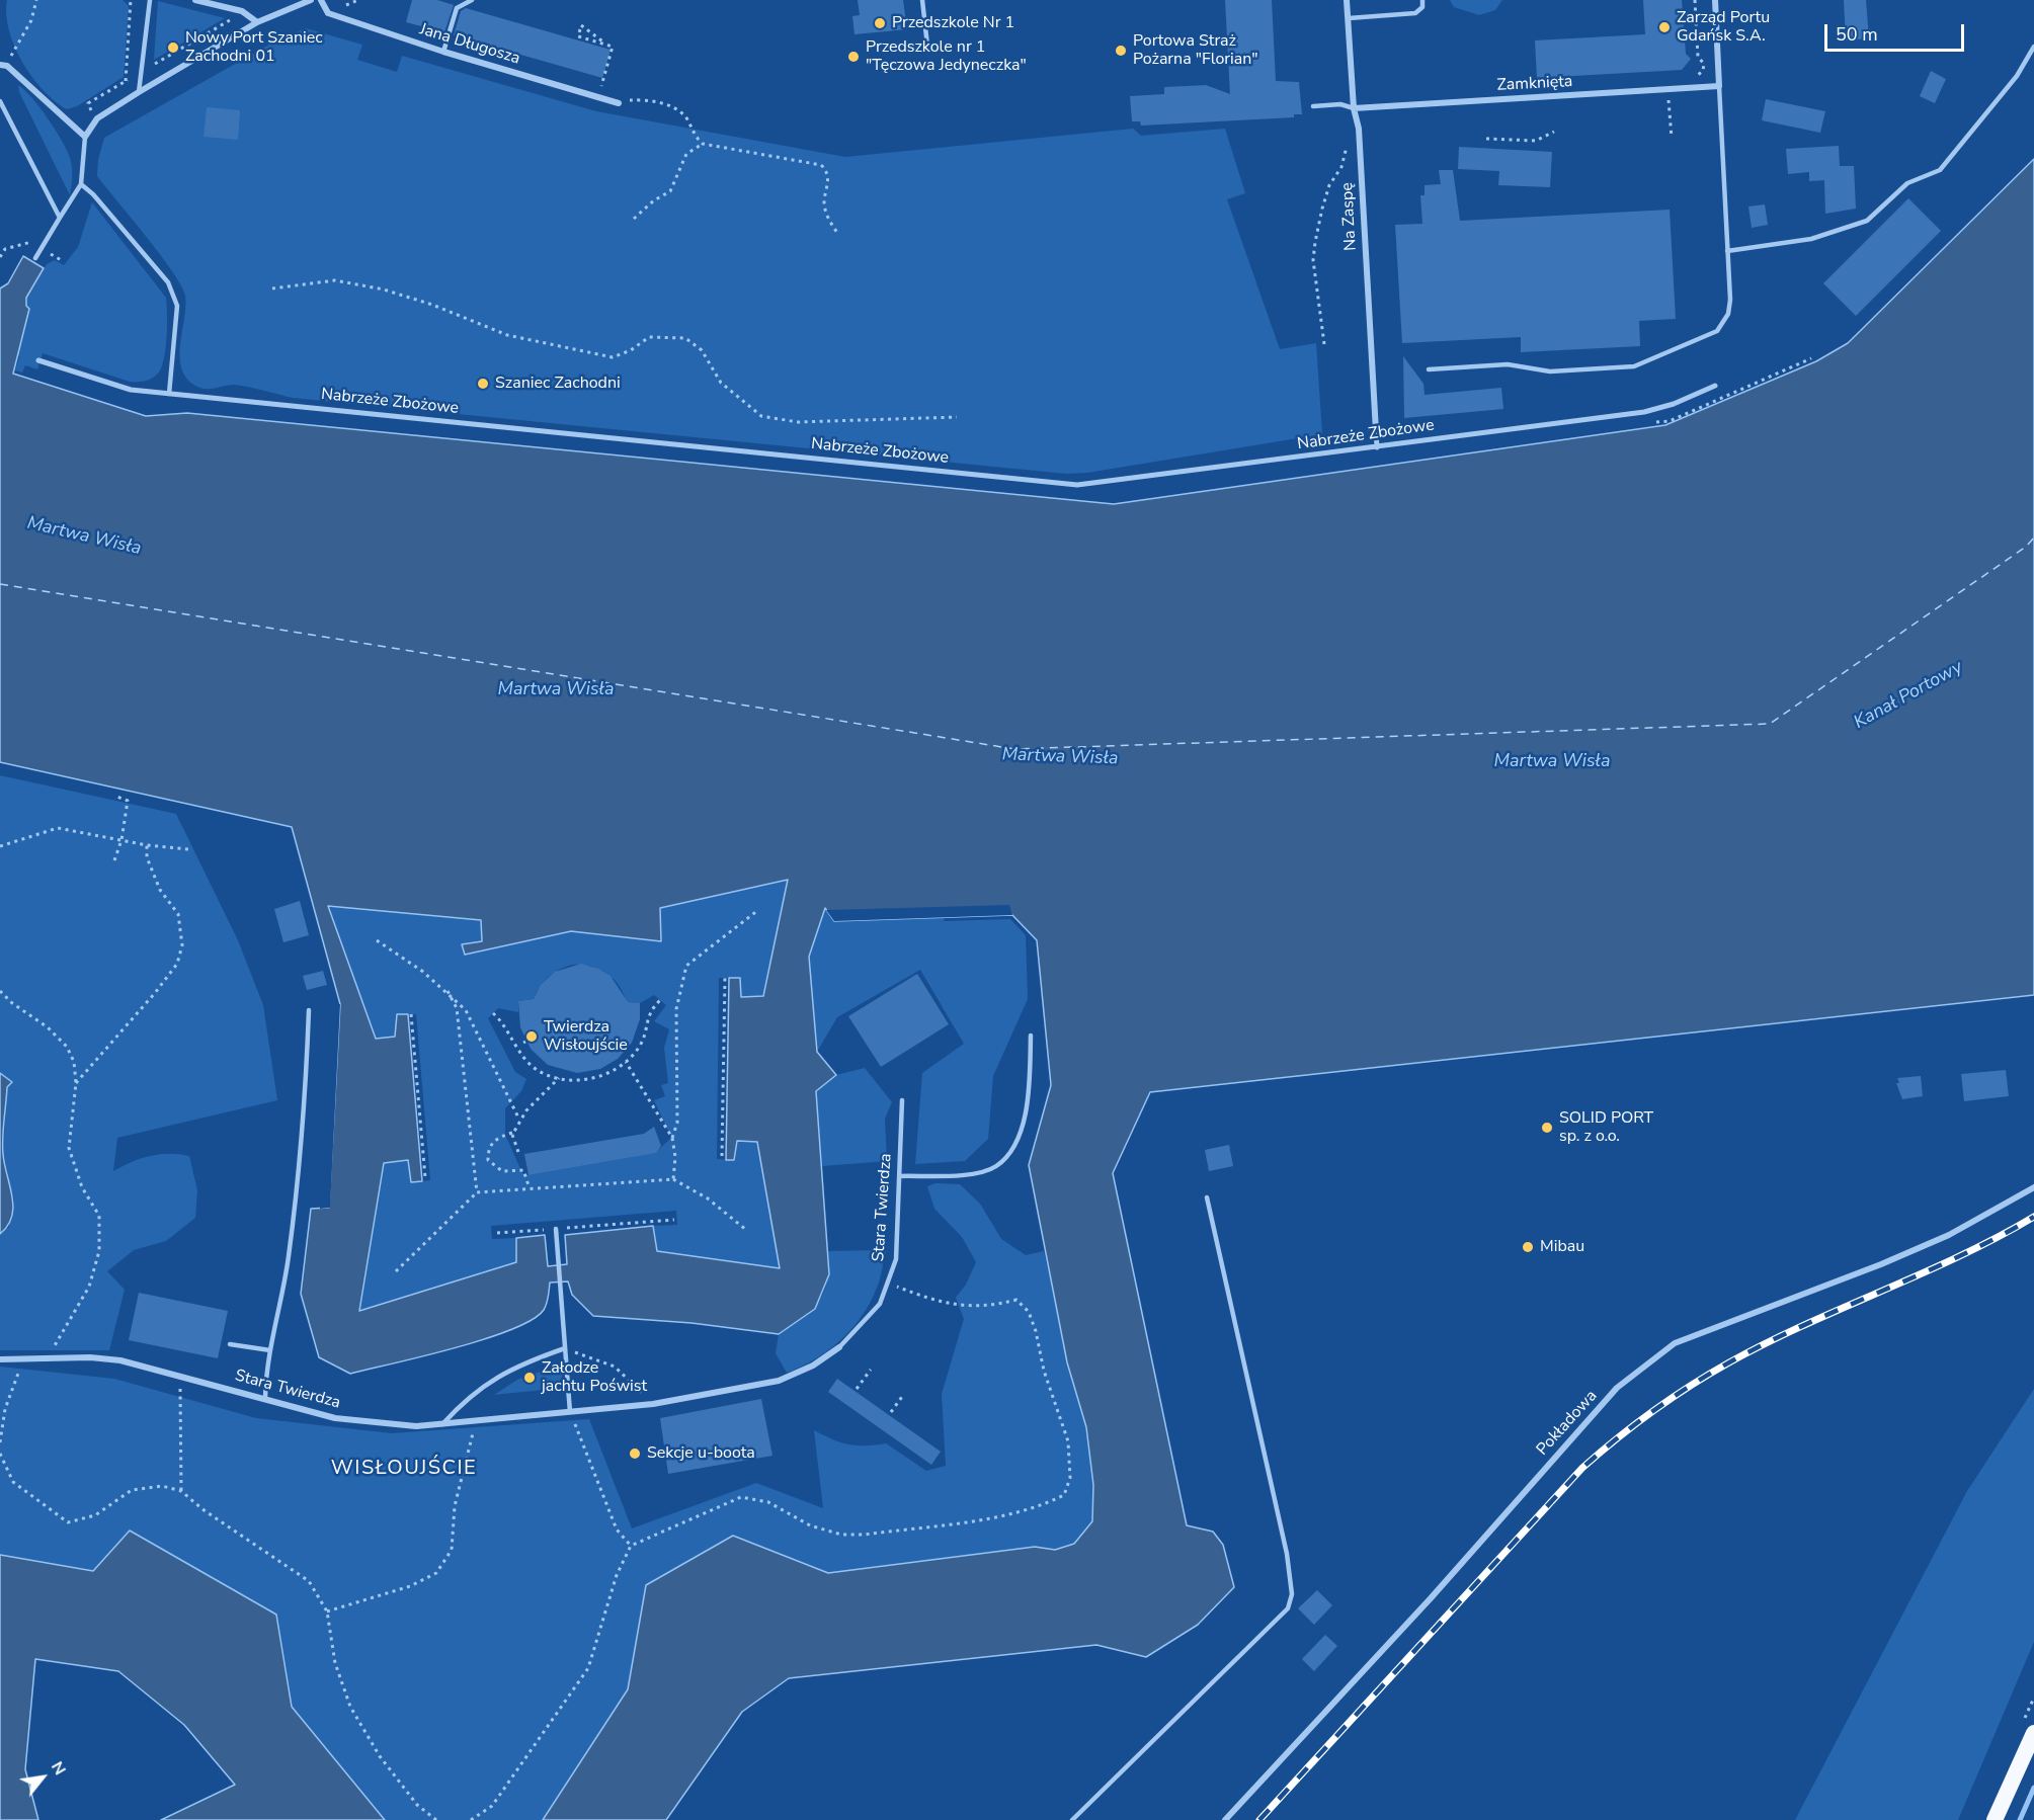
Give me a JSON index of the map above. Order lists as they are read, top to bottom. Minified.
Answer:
{"streets":{"street":["Jana Długosza","Zamknięta","Na Zaspę","Nabrzeże Zbożowe","Stara Twierdza","Pokładowa"]},"crossings":[["Zamknięta","Na Zaspę"]],"districts":["WISŁOUJŚCIE"],"water":["Martwa Wisła","Kanał Portowy"],"places":["Przedszkole Nr 1","Zarząd Portu Gdańsk S.A.","Nowy Port Szaniec Zachodni 01","Portowa Straż Pożarna \"Florian\"","Przedszkole nr 1 \"Tęczowa Jedyneczka\"","Szaniec Zachodni","Twierdza Wisłoujście","SOLID PORT sp. z o.o.","Mibau","Załodze jachtu Poświst","Sekcje u-boota"],"scale_bar":"50 m","north":"top right"}
